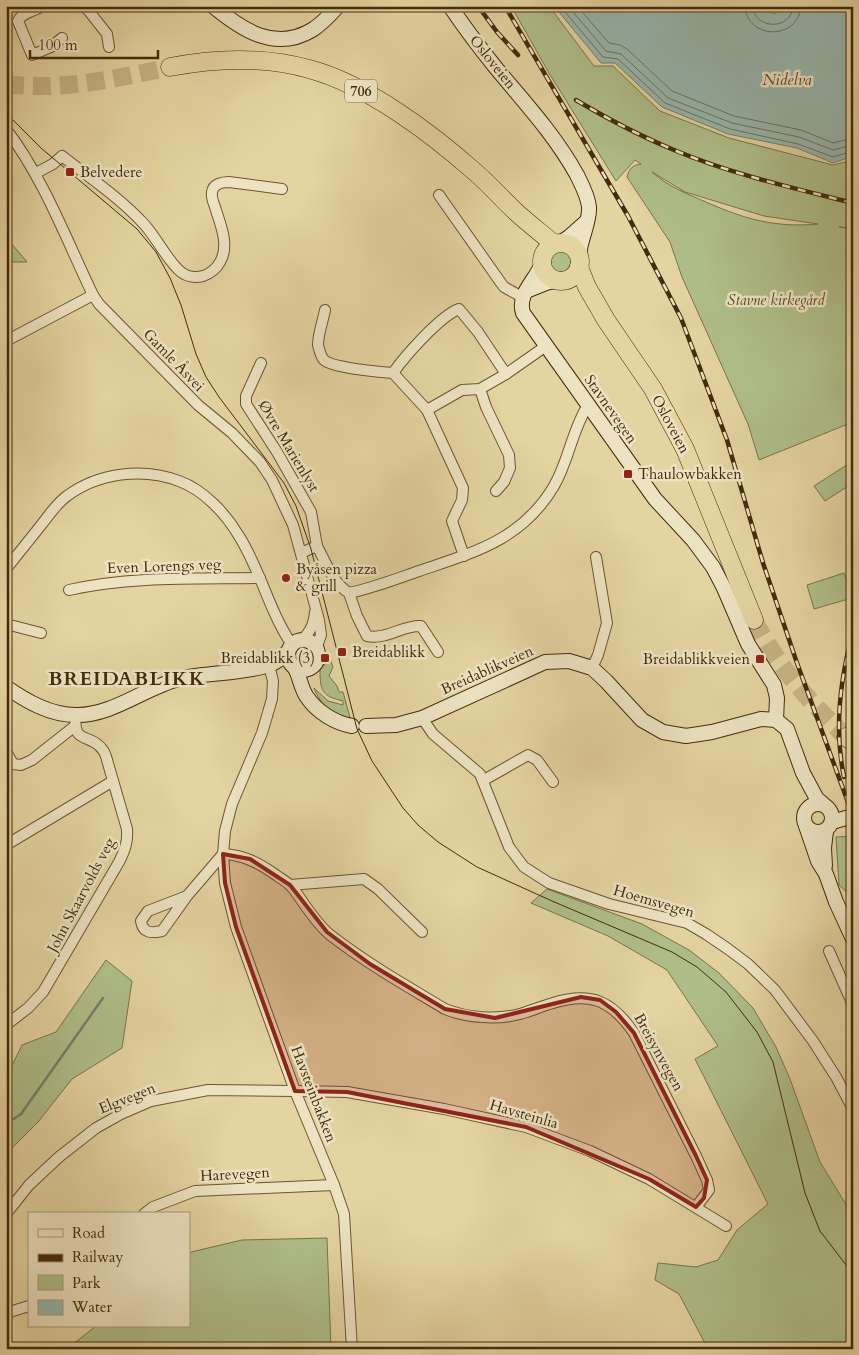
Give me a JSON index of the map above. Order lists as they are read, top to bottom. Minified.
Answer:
{"streets":{"highway":["Osloveien","706"],"street":["Gamle Åsvei","Stavnevegen","Øvre Marienlyst","Even Lorengs veg","Breidablikveien","John Skaarvolds veg","Hoemsvegen","Breisynvegen","Havsteinbakken","Elgvegen","Havsteinlia","Harevegen"]},"crossings":[["Osloveien","706"],["Stavnevegen","Breidablikveien"],["Breidablikveien","Hoemsvegen"],["Breisynvegen","Havsteinbakken"],["Breisynvegen","Havsteinlia"],["Havsteinbakken","Elgvegen"],["Havsteinbakken","Havsteinlia"],["Havsteinbakken","Harevegen"],["Elgvegen","Havsteinlia"]],"districts":["BREIDABLIKK"],"water":["Nidelva"],"parks":["Stavne kirkegård"],"places":{"transit":["Belvedere","Thaulowbakken","Breidablikk","Breidablikk (3)","Breidablikkveien"],"other":["Byåsen pizza & grill"]},"legend":["Road","Railway","Park","Water"],"scale_bar":"100 m"}
